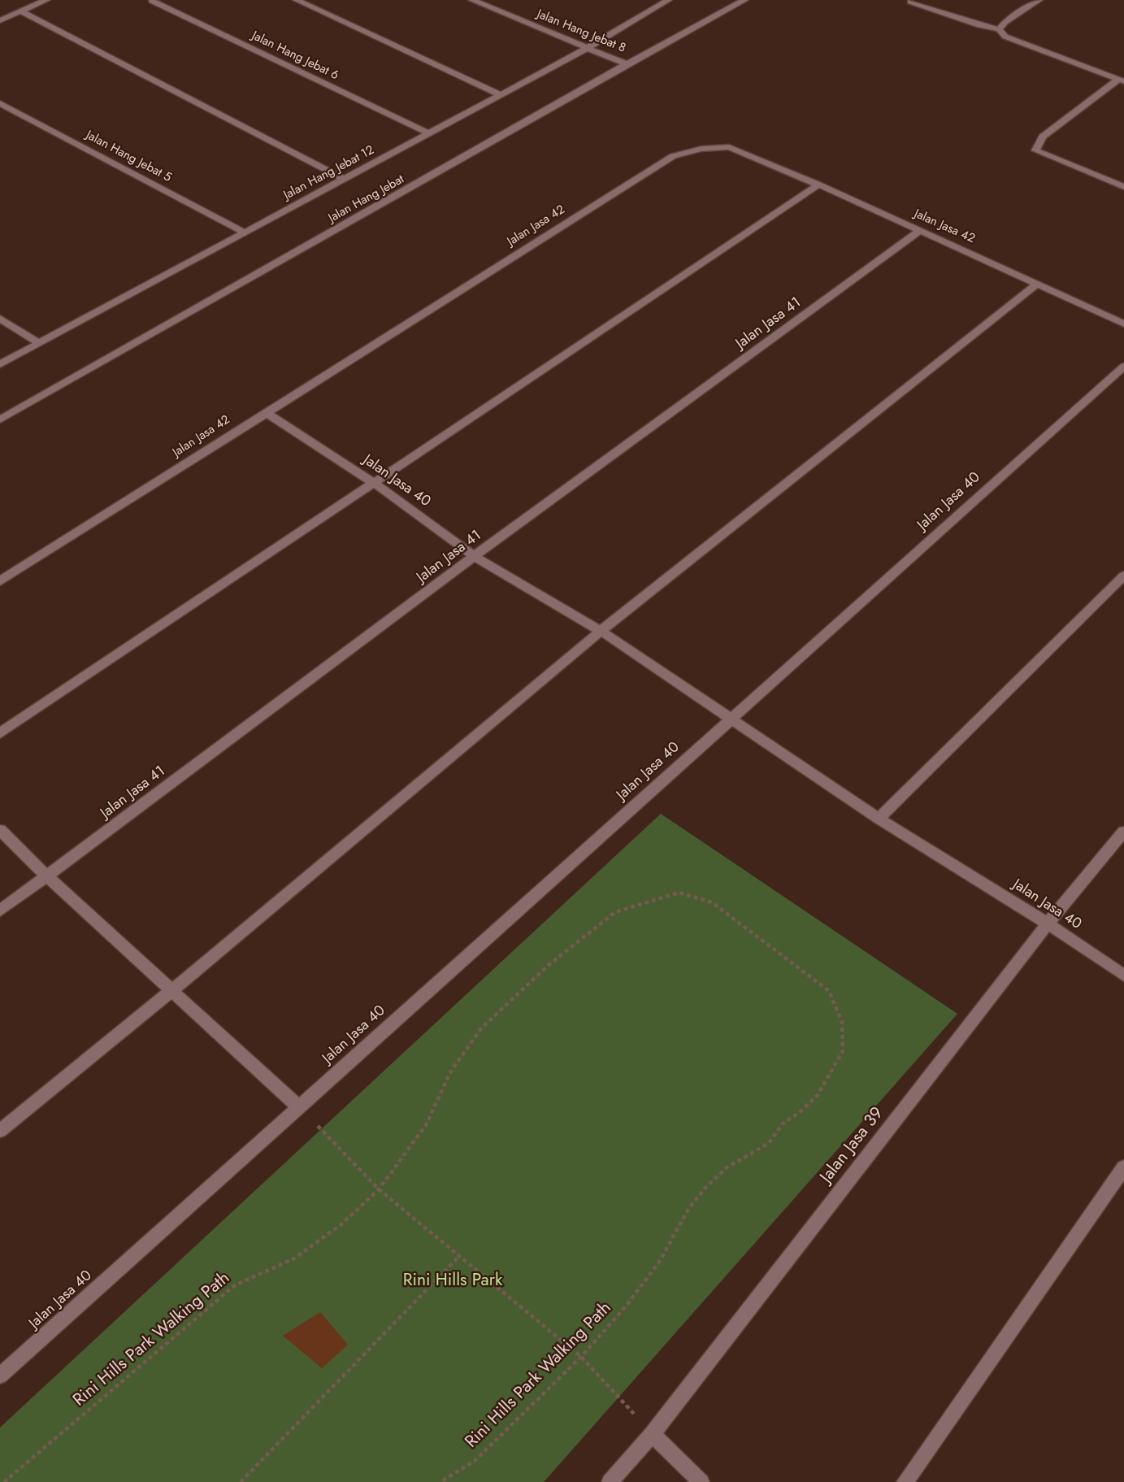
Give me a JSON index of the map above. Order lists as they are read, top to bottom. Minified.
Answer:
{"streets":{"street":["Jalan Hang Jebat 8","Jalan Hang Jebat 6","Jalan Hang Jebat 5","Jalan Hang Jebat 12","Jalan Hang Jebat","Jalan Jasa 42","Jalan Jasa 41","Jalan Jasa 40","Jalan Jasa 39"],"path":["Rini Hills Park Walking Path"]},"crossings":[["Jalan Hang Jebat 8","Jalan Hang Jebat 12"],["Jalan Hang Jebat 8","Jalan Hang Jebat"],["Jalan Hang Jebat 6","Jalan Hang Jebat 12"],["Jalan Hang Jebat 5","Jalan Hang Jebat 12"],["Jalan Jasa 42","Jalan Jasa 41"],["Jalan Jasa 42","Jalan Jasa 40"],["Jalan Jasa 41","Jalan Jasa 40"],["Jalan Jasa 40","Jalan Jasa 39"]],"parks":["Rini Hills Park"]}
